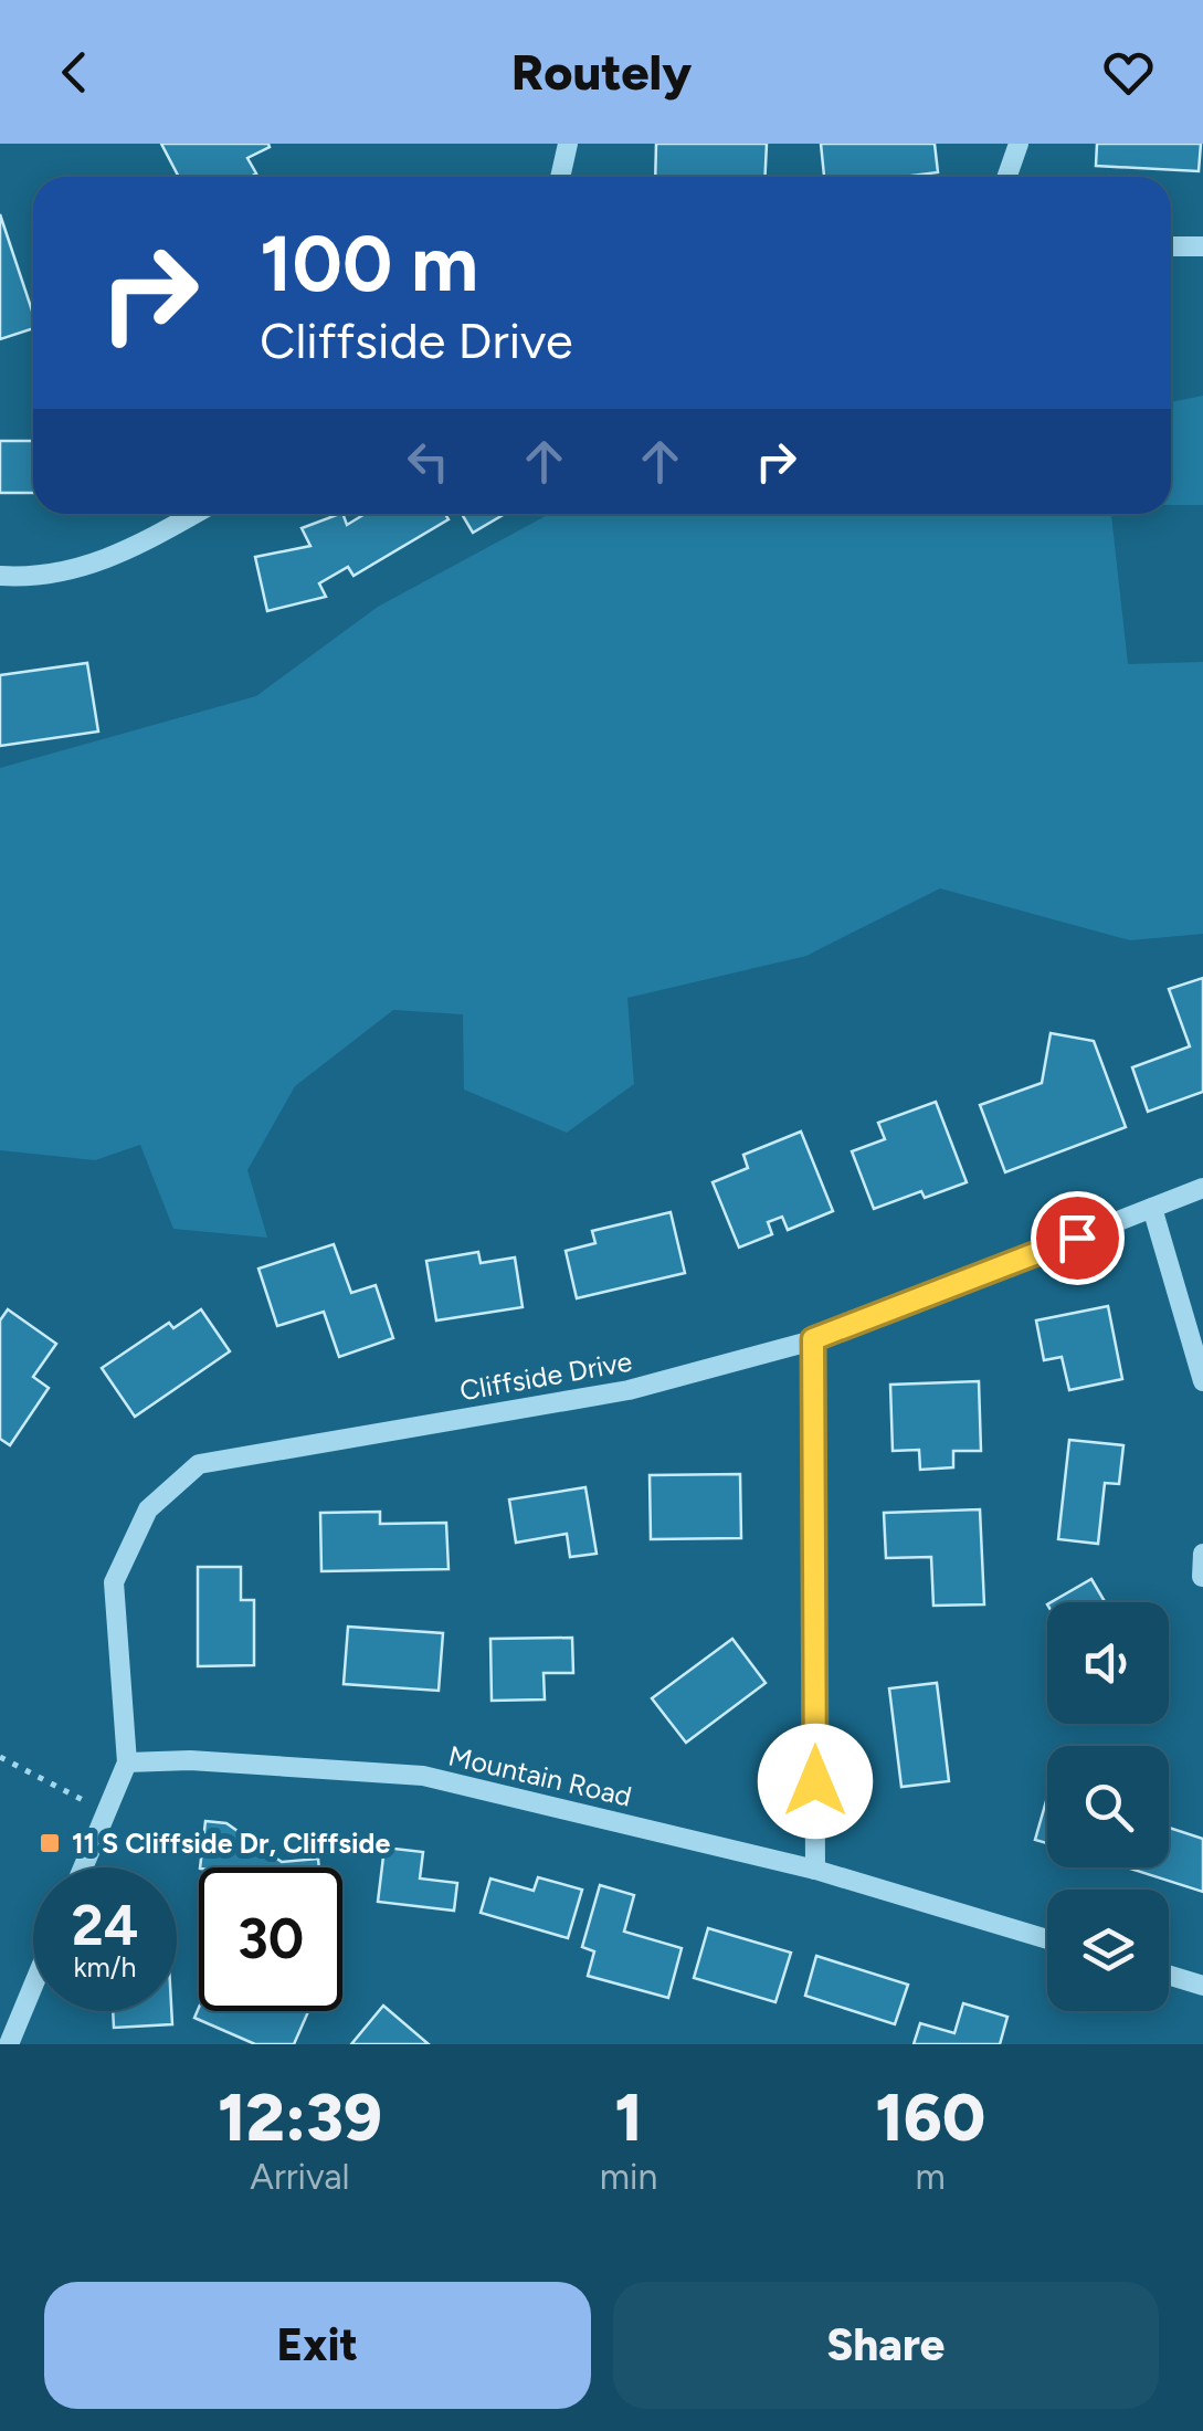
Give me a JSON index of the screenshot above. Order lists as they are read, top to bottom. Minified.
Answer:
{"streets":{"street":["Cliffside Drive","Mountain Road"]},"crossings":[["Cliffside Drive","Mountain Road"]],"places":{"transit":["11 S Cliffside Dr, Cliffside"]},"page":{"header":"Routely","turn":["100 m","Cliffside Drive"],"speed":"24 km/h","limit":"30","eta":["12:39","Arrival","1","min","160","m"],"buttons":["Exit","Share"]}}
